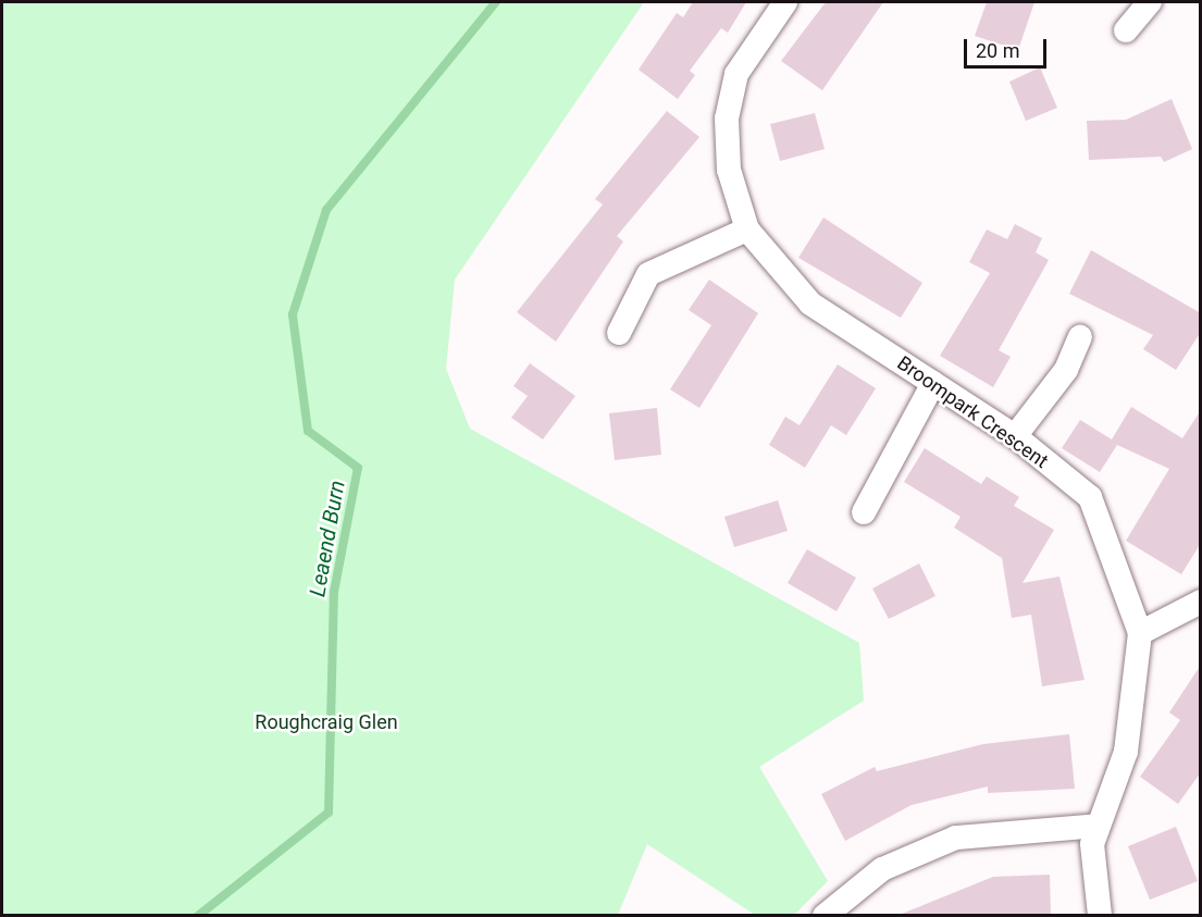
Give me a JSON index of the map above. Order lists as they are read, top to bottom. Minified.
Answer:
{"streets":{"street":["Broompark Crescent"]},"water":["Leaend Burn"],"parks":["Roughcraig Glen"],"scale_bar":"20 m"}
